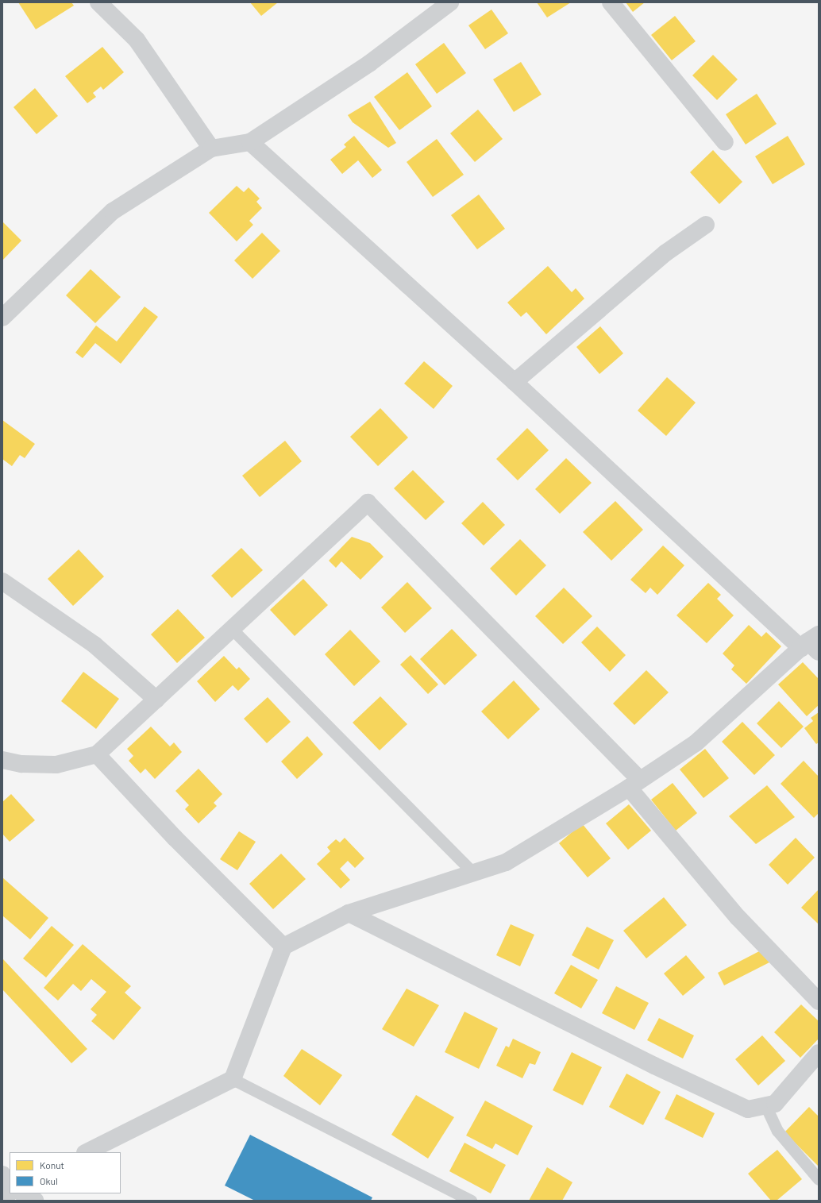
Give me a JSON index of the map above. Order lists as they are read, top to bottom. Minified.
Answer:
{"legend":["Konut","Okul"]}
